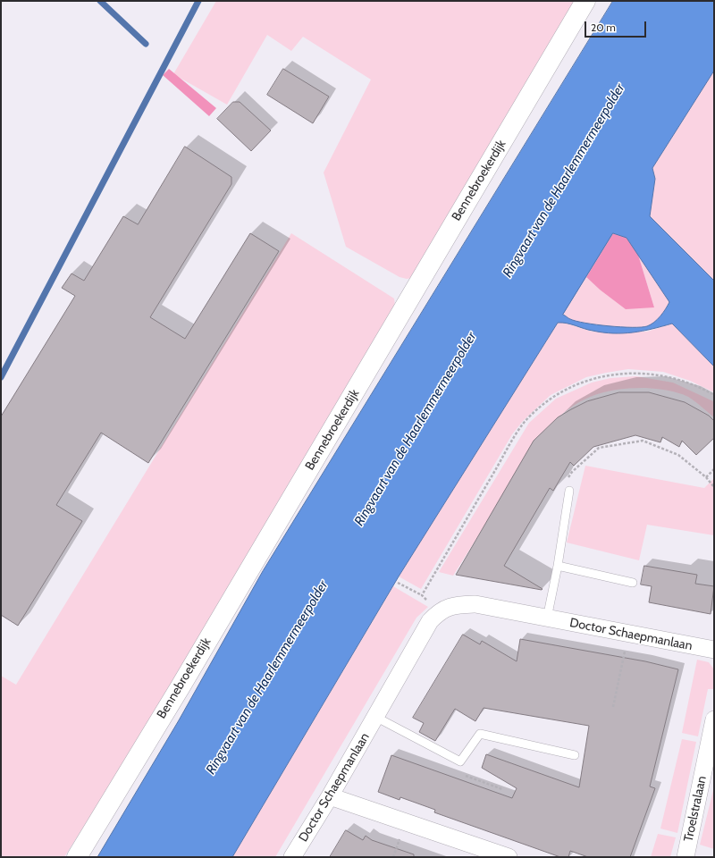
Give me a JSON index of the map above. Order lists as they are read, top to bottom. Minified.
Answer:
{"streets":{"street":["Bennebroekerdijk","Doctor Schaepmanlaan","Troelstralaan"]},"water":["Ringvaart van de Haarlemmermeerpolder"],"scale_bar":"20 m"}
